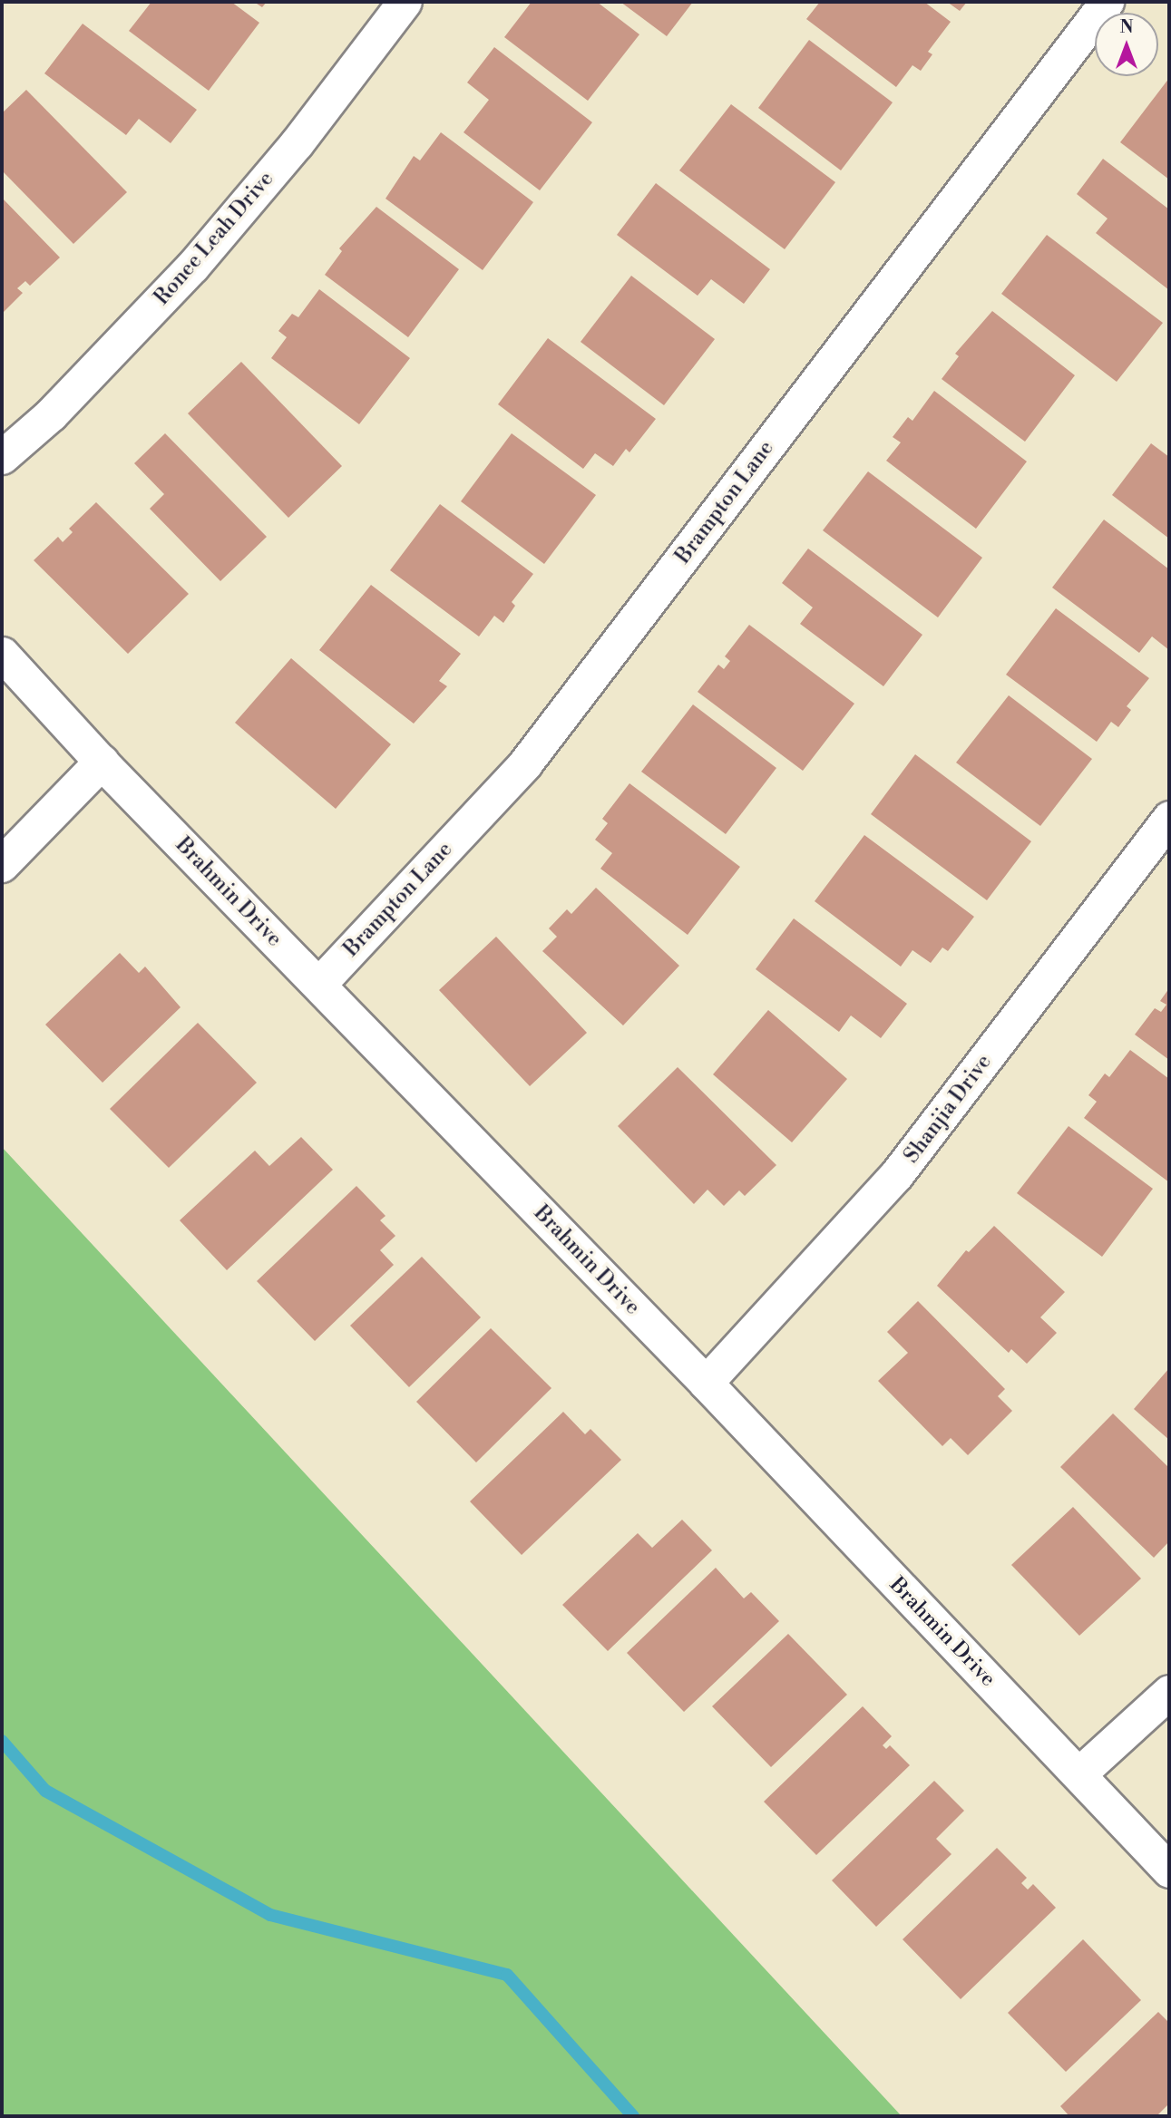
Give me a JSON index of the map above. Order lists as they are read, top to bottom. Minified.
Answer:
{"streets":{"street":["Ronee Leah Drive","Brampton Lane","Brahmin Drive","Shanjia Drive"]},"crossings":[["Brampton Lane","Brahmin Drive"],["Brahmin Drive","Shanjia Drive"]],"north":"top"}
